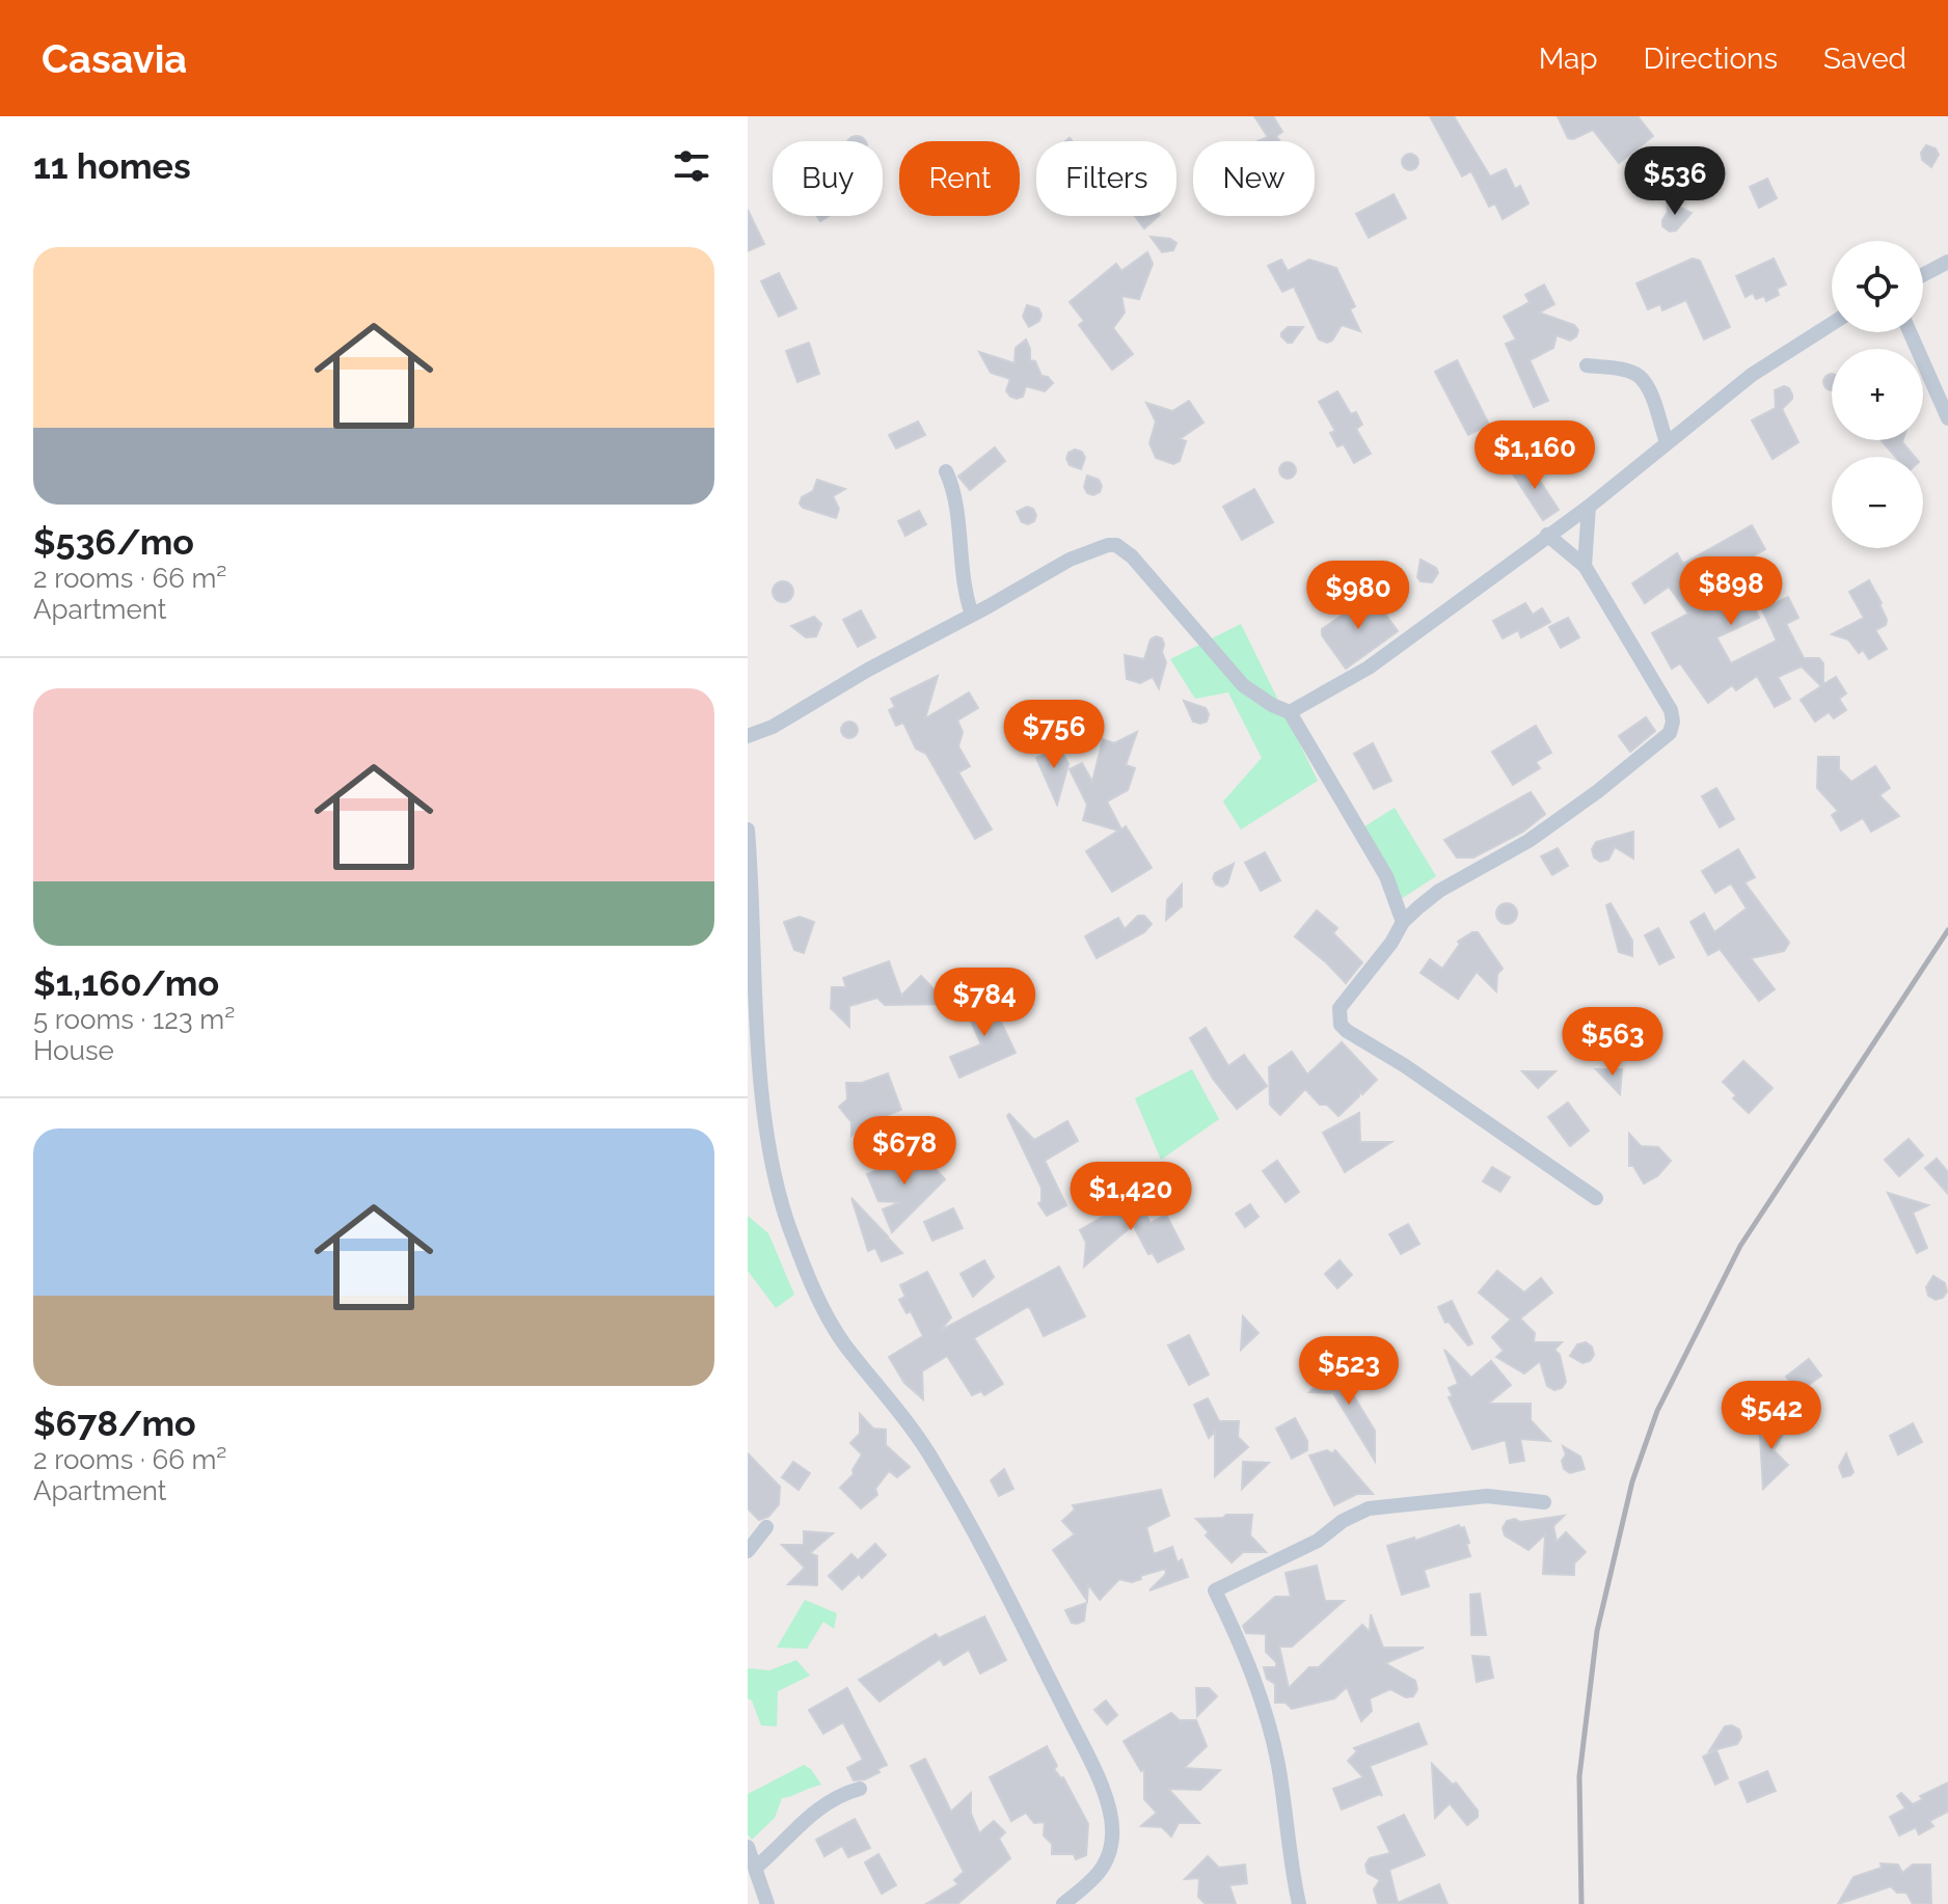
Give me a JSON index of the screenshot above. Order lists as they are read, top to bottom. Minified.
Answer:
{"page":{"header":"Casavia","nav":["Map","Directions","Saved"],"heading":"11 homes","chip":["Buy","Rent","Filters","New"],"price":["$536","$1,160","$898","$980","$756","$784","$563","$678","$1,420","$523","$542"],"list":[{"name":"$536/mo","note":"2 rooms · 66 m² · Apartment"},{"name":"$1,160/mo","note":"5 rooms · 123 m² · House"},{"name":"$678/mo","note":"2 rooms · 66 m² · Apartment"}],"map_buttons":["+","−"]}}
